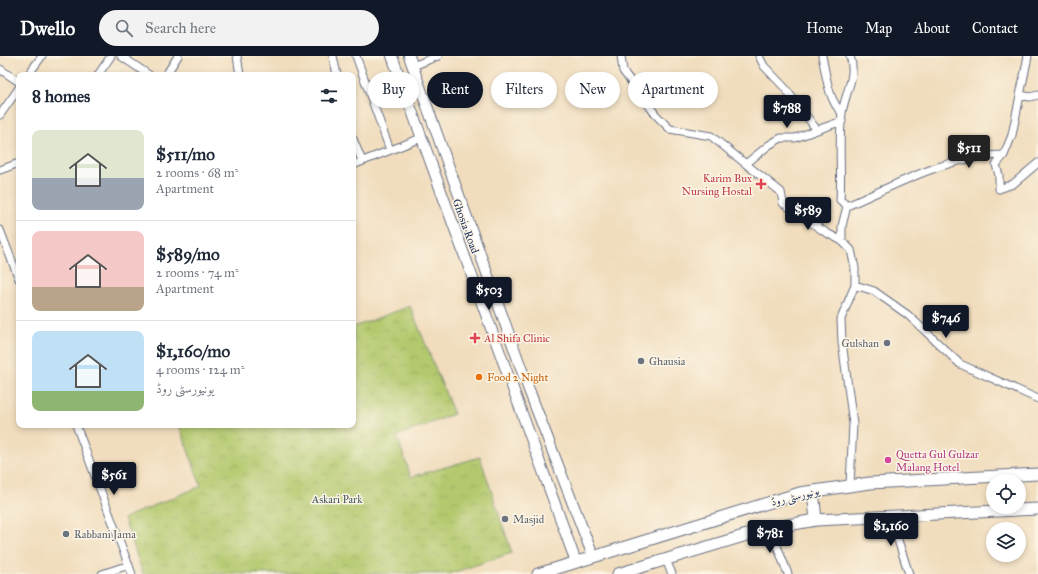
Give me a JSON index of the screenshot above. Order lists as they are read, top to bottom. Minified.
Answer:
{"streets":{"main road":["Ghosia Road","یونیورسٹی روڈ"]},"crossings":[["Ghosia Road","یونیورسٹی روڈ"]],"parks":["Askari Park"],"places":{"health":["Karim Bux Nursing Hostal","Al Shifa Clinic"],"other":["Gulshan","Ghausia","Food 2 Night","Quetta Gul Gulzar Malang Hotel","Masjid","Rabbani Jama"]},"page":{"header":"Dwello","search":"Search here","nav":["Home","Map","About","Contact"],"chip":["Buy","Rent","Filters","New","Apartment"],"heading":"8 homes","price":["$788","$511","$589","$503","$746","$561","$1,160","$781"],"list":[{"name":"$511/mo","note":"2 rooms · 68 m² · Apartment"},{"name":"$589/mo","note":"2 rooms · 74 m² · Apartment"},{"name":"$1,160/mo","note":"4 rooms · 124 m² · یونیورسٹی روڈ"}]}}
